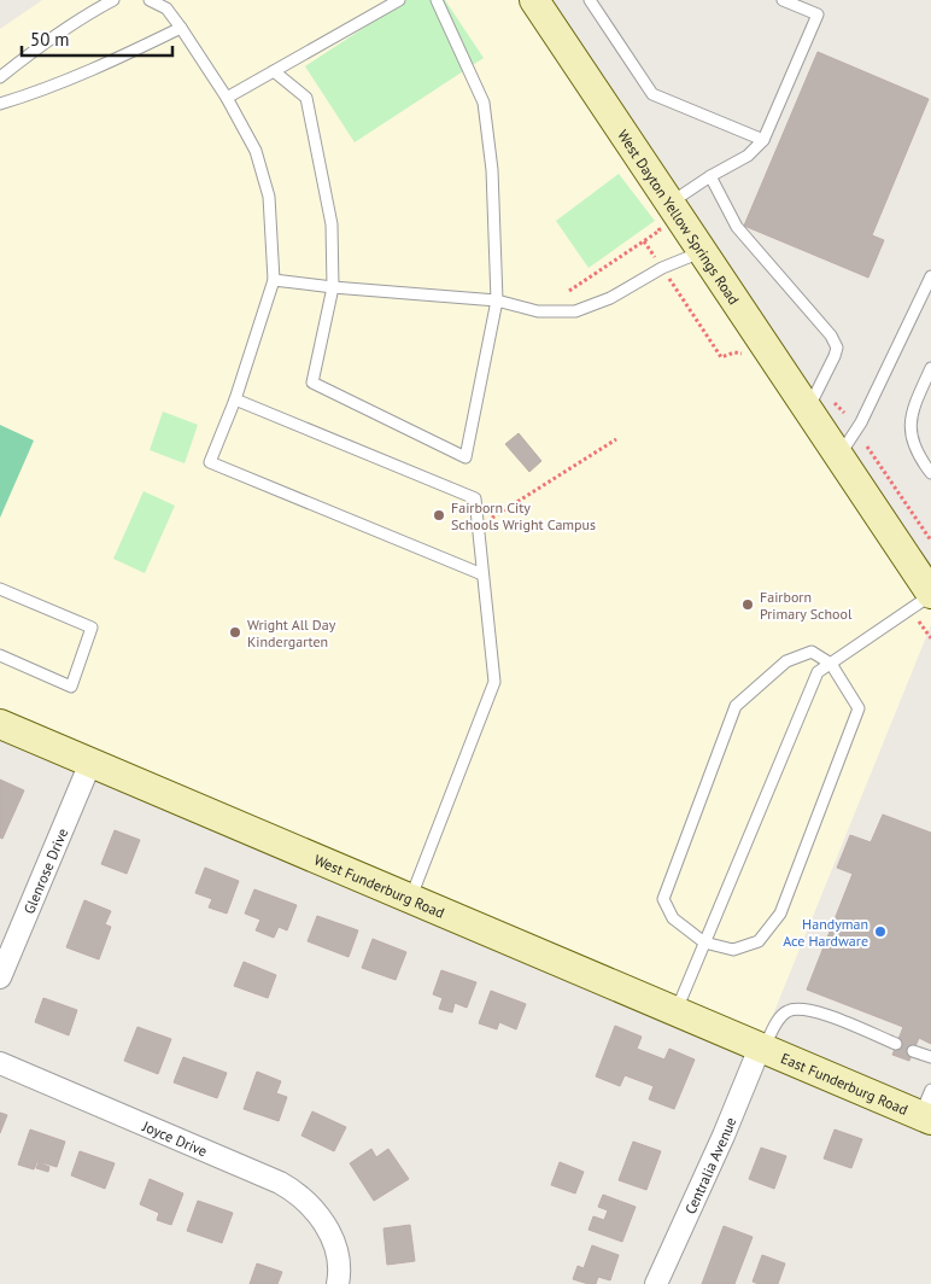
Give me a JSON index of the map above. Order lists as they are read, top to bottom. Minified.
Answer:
{"streets":{"street":["West Dayton Yellow Springs Road","Glenrose Drive","West Funderburg Road","East Funderburg Road","Joyce Drive","Centralia Avenue"]},"crossings":[["Glenrose Drive","West Funderburg Road"],["West Funderburg Road","East Funderburg Road"],["West Funderburg Road","Centralia Avenue"],["East Funderburg Road","Centralia Avenue"]],"places":["Fairborn City Schools Wright Campus","Fairborn Primary School","Wright All Day Kindergarten","Handyman Ace Hardware"],"scale_bar":"50 m"}
